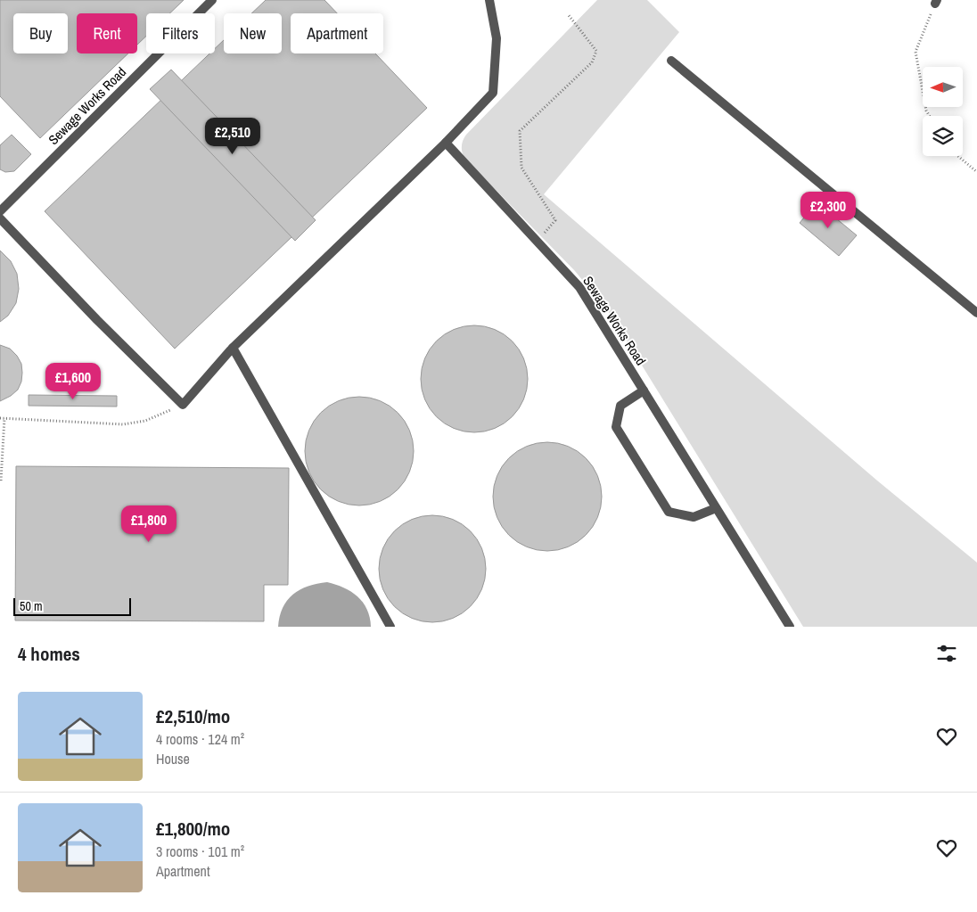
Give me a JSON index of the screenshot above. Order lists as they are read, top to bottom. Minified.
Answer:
{"streets":{"lane":["Sewage Works Road"]},"scale_bar":"50 m","north":"left","page":{"chip":["Buy","Rent","Filters","New","Apartment"],"price":["£2,510","£2,300","£1,600","£1,800"],"scale":"50 m","heading":"4 homes","list":[{"name":"£2,510/mo","note":"4 rooms · 124 m² · House"},{"name":"£1,800/mo","note":"3 rooms · 101 m² · Apartment"}]}}
